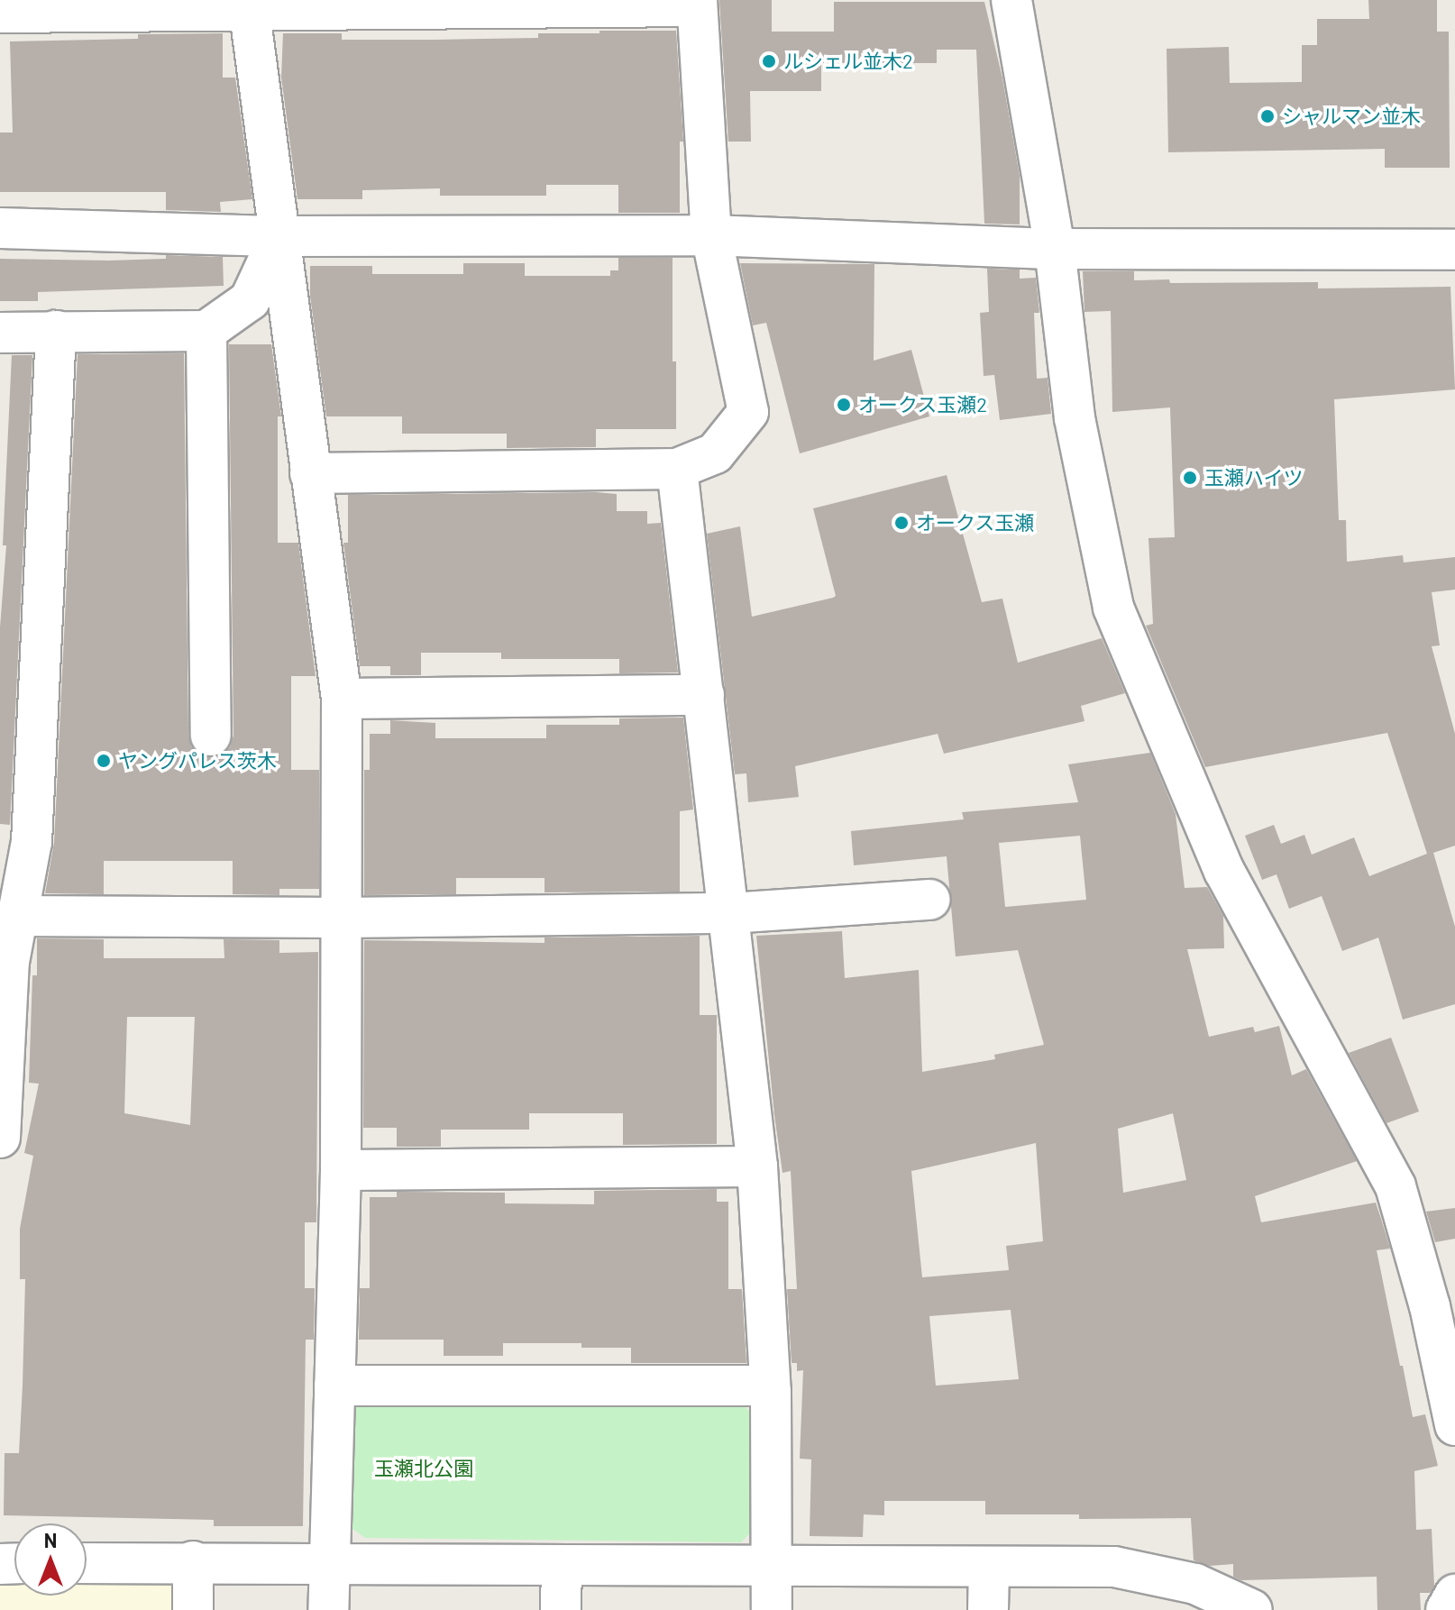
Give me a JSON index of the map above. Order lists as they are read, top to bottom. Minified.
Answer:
{"parks":["玉瀬北公園"],"places":["ルシェル並木2","シャルマン並木","オークス玉瀬2","玉瀬ハイツ","オークス玉瀬","ヤングパレス茨木"],"north":"top"}
